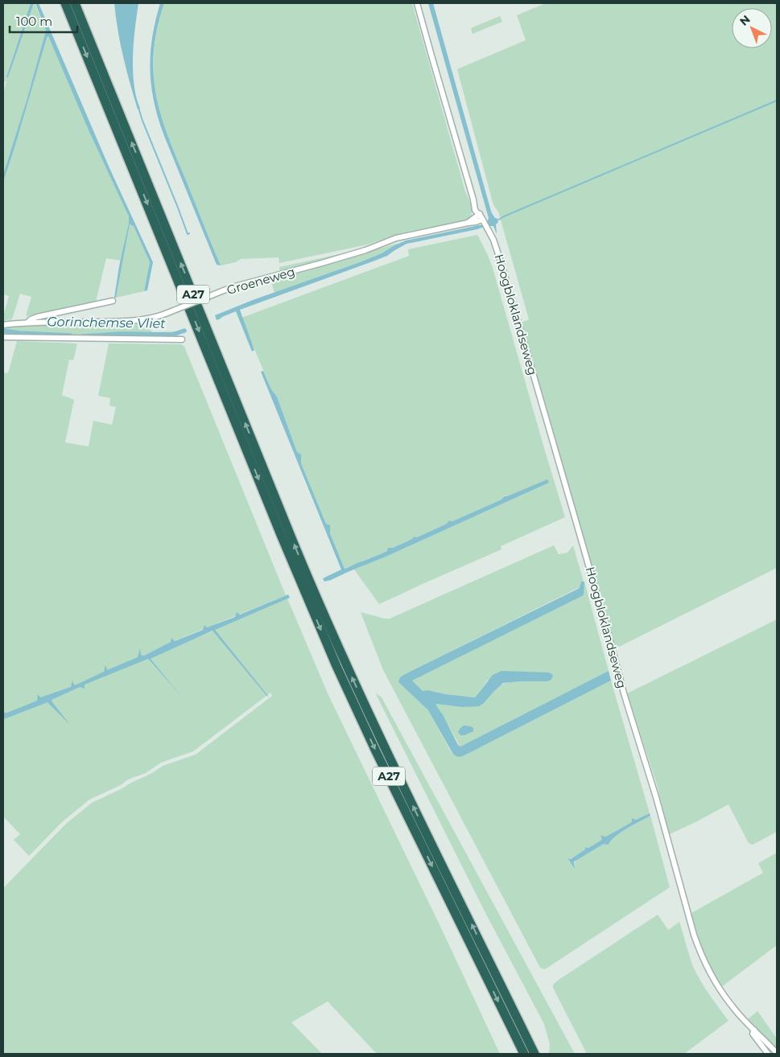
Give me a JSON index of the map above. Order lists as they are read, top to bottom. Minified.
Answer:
{"streets":{"highway":["A27"],"street":["Groeneweg","Hoogbloklandseweg"]},"crossings":[["Groeneweg","Hoogbloklandseweg"]],"water":["Gorinchemse Vliet"],"scale_bar":"100 m","north":"top left"}
